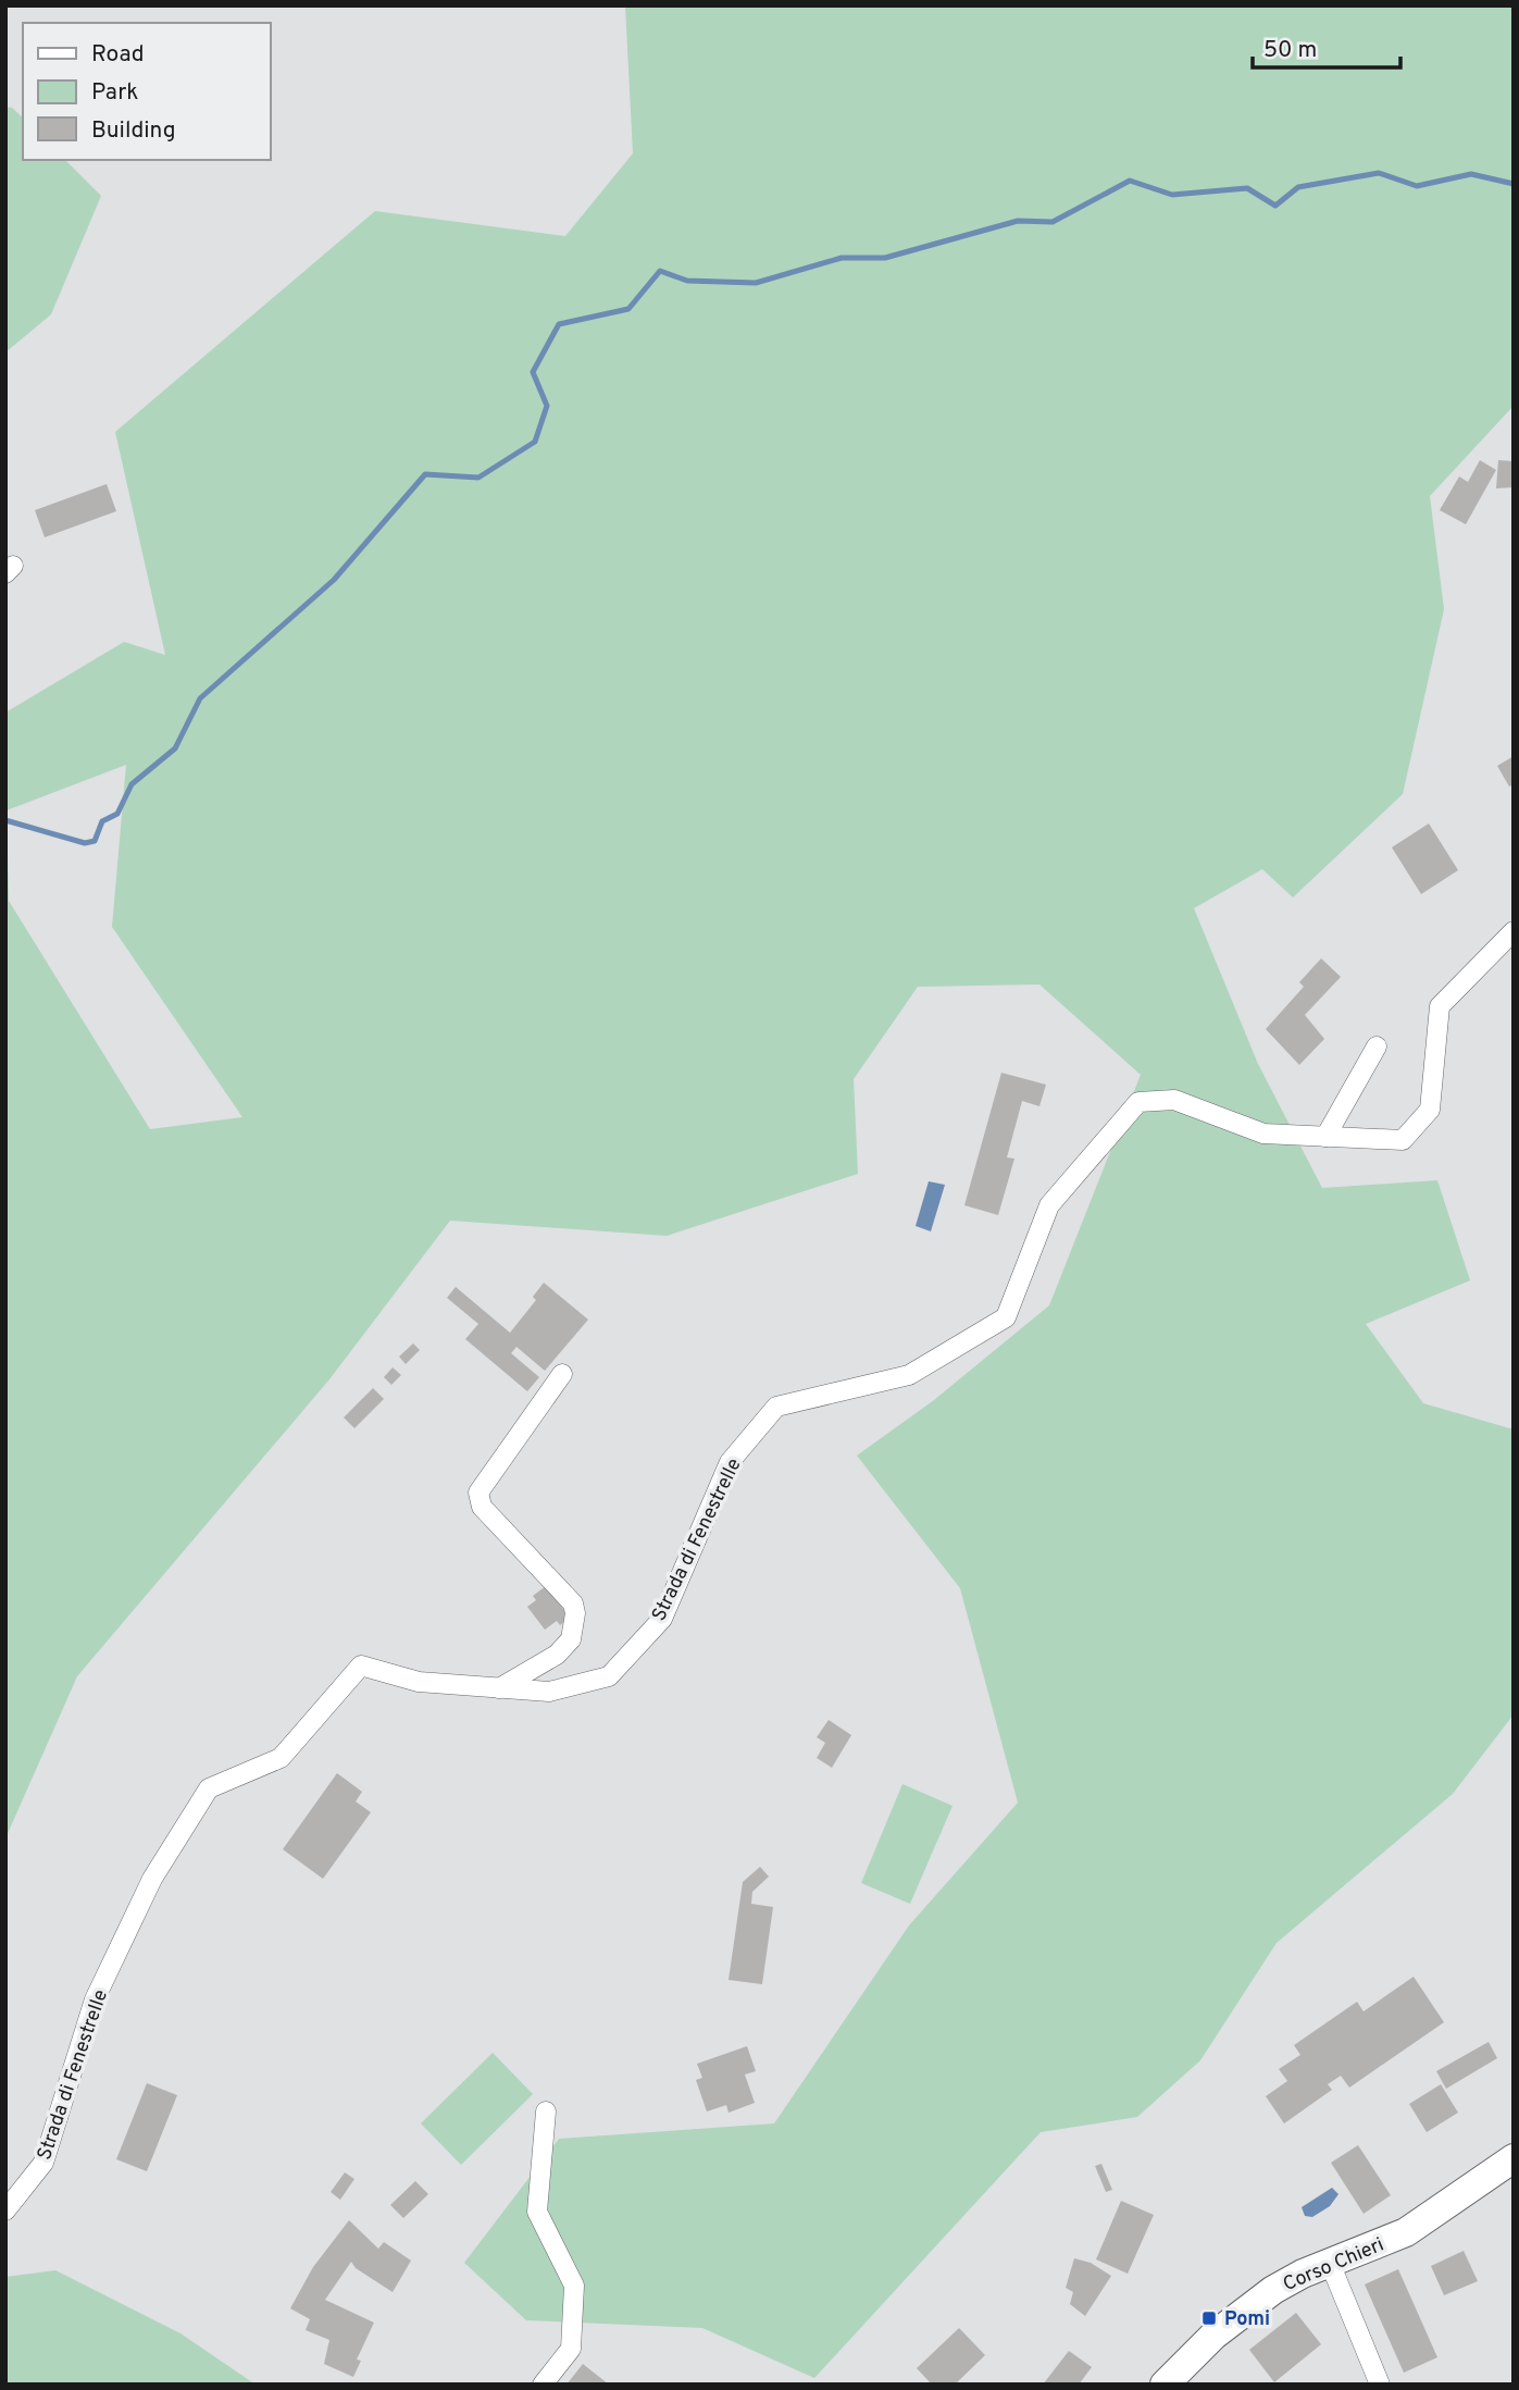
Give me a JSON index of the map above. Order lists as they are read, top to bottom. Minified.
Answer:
{"streets":{"main road":["Corso Chieri"],"street":["Strada di Fenestrelle"]},"places":{"transit":["Pomi"]},"legend":["Road","Park","Building"],"scale_bar":"50 m"}
